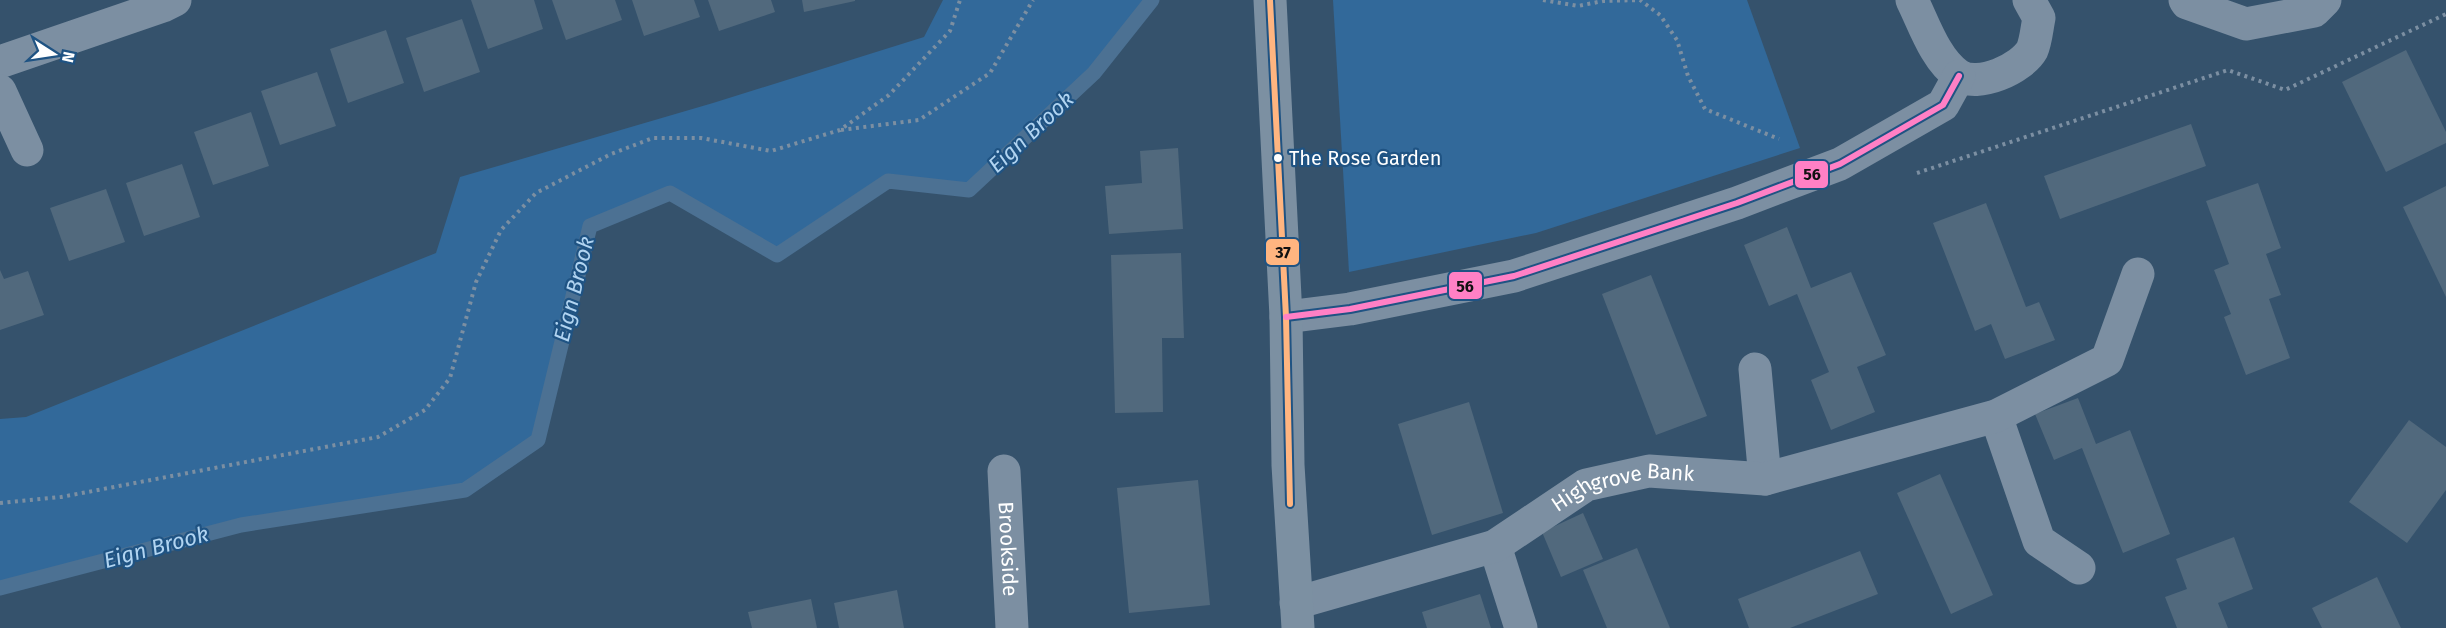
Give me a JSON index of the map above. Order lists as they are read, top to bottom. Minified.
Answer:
{"streets":{"street":["Highgrove Bank","Brookside"]},"water":["Eign Brook"],"places":["The Rose Garden"],"lines":["transit line 37","transit line 56"],"north":"right"}
